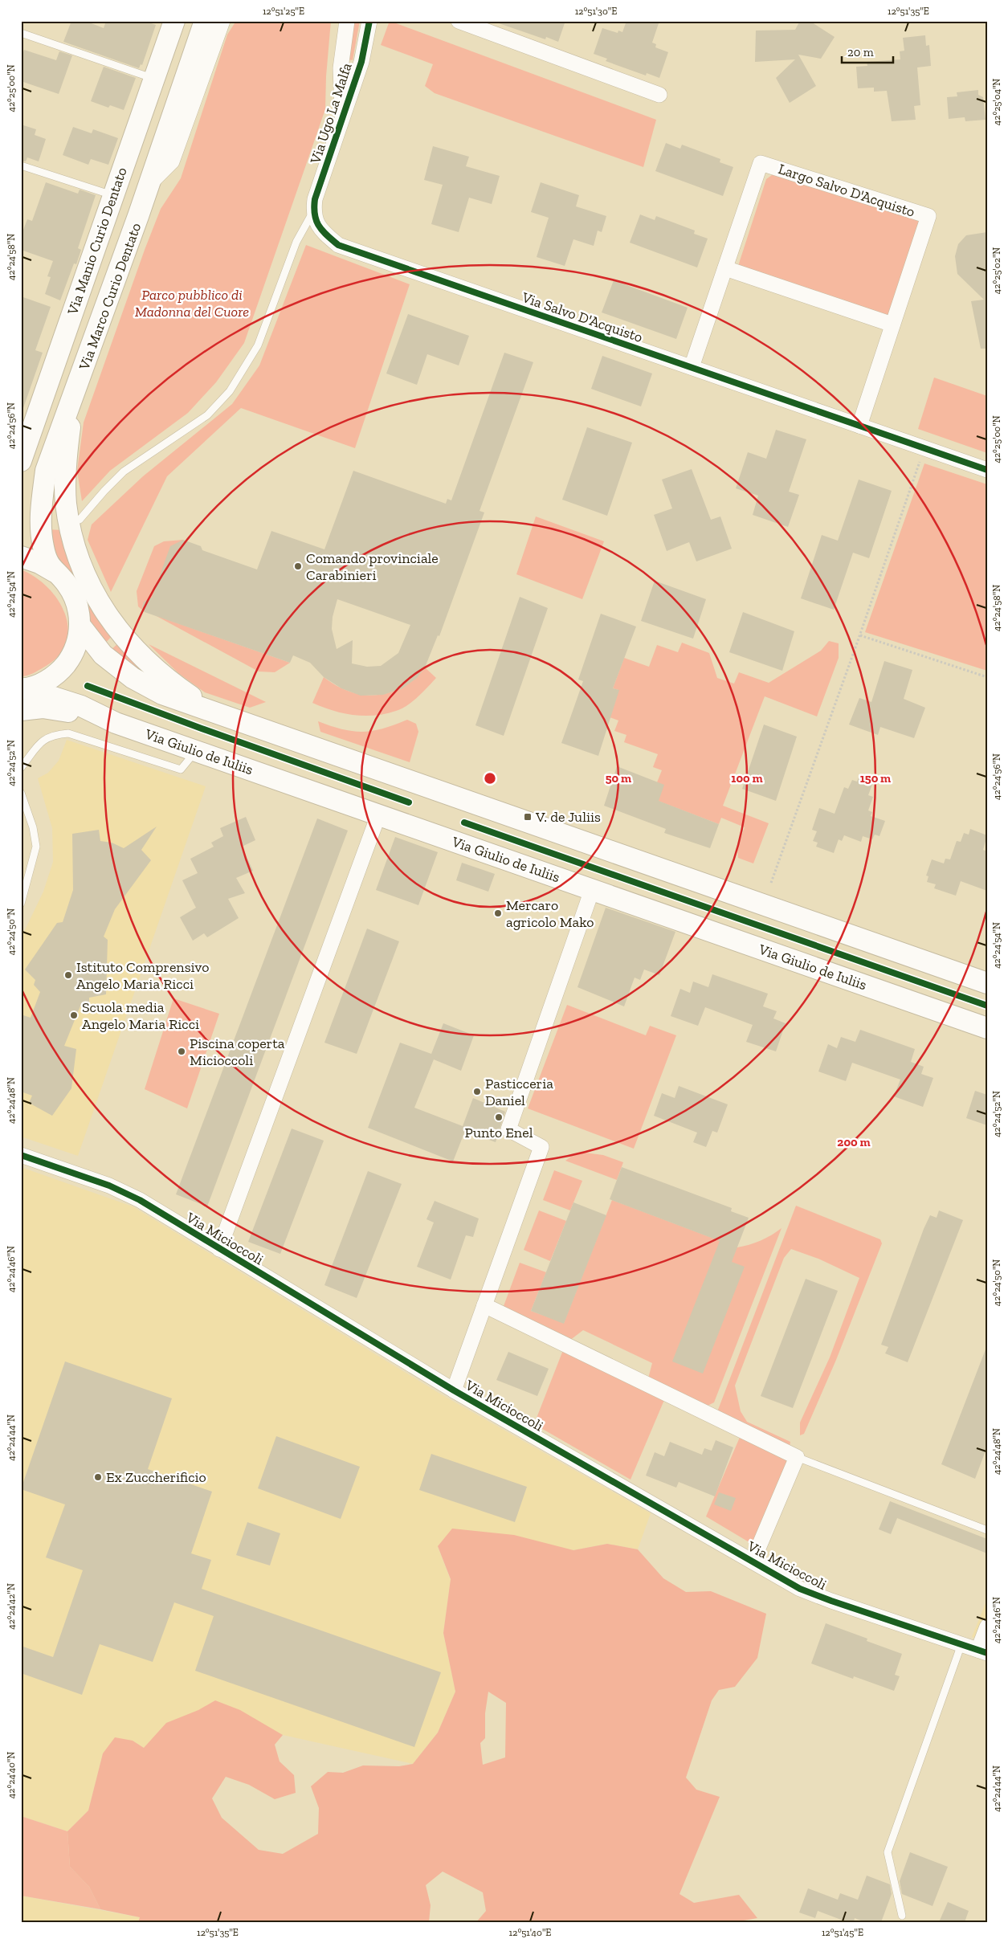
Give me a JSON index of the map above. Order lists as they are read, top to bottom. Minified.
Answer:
{"streets":{"main road":["Via Manio Curio Dentato","Via Marco Curio Dentato","Via Giulio de Iuliis"],"street":["Via Ugo La Malfa","Largo Salvo D'Acquisto","Via Salvo D'Acquisto","Via Micioccoli"]},"crossings":[["Via Ugo La Malfa","Via Salvo D'Acquisto"],["Largo Salvo D'Acquisto","Via Salvo D'Acquisto"]],"parks":["Parco pubblico di Madonna del Cuore"],"places":{"other":["Comando provinciale Carabinieri","Mercaro agricolo Mako","Istituto Comprensivo Angelo Maria Ricci","Scuola media Angelo Maria Ricci","Piscina coperta Micioccoli","Pasticceria Daniel","Punto Enel","Ex Zuccherificio"],"transit":["V. de Juliis"]},"scale_bar":"20 m","coordinates":["12°51'25\"E","12°51'30\"E","12°51'35\"E","42°25'00\"N","42°25'04\"N","42°24'58\"N","42°25'02\"N","42°24'56\"N","42°24'54\"N","42°24'52\"N","42°24'50\"N","42°24'48\"N","42°24'46\"N","42°24'44\"N","42°24'42\"N","42°24'40\"N","12°51'40\"E","12°51'45\"E"],"rings":["50 m","100 m","150 m","200 m"]}
